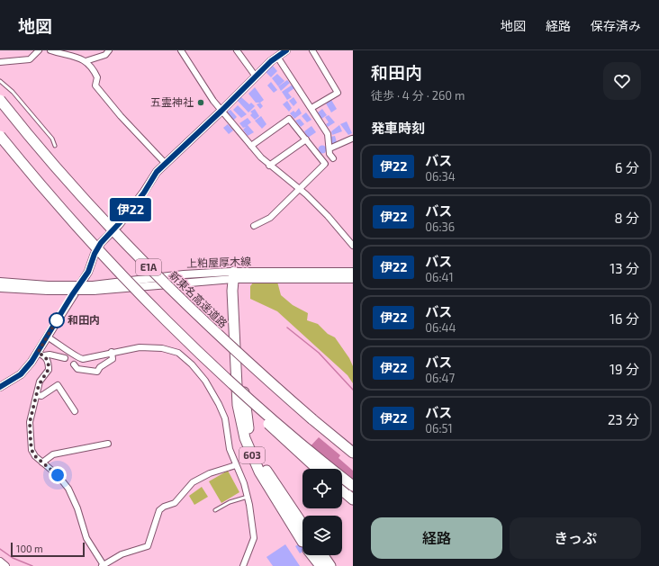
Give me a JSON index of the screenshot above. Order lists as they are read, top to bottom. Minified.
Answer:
{"streets":{"highway":["E1A","新東名高速道路","603"],"main road":["上粕屋厚木線"]},"crossings":[["上粕屋厚木線","603"]],"places":["五霊神社","和田内"],"lines":["bus line 伊22"],"scale_bar":"100 m","page":{"header":"地図","nav":["地図","経路","保存済み"],"on_map":"伊22","heading":[["和田内","徒歩 · 4 分 · 260 m"],"発車時刻"],"list":[{"mark":"伊22","name":"バス","note":"06:34","value":"6 分"},{"mark":"伊22","name":"バス","note":"06:36","value":"8 分"},{"mark":"伊22","name":"バス","note":"06:41","value":"13 分"},{"mark":"伊22","name":"バス","note":"06:44","value":"16 分"},{"mark":"伊22","name":"バス","note":"06:47","value":"19 分"},{"mark":"伊22","name":"バス","note":"06:51","value":"23 分"}],"buttons":["経路","きっぷ"],"scale":"100 m"}}
